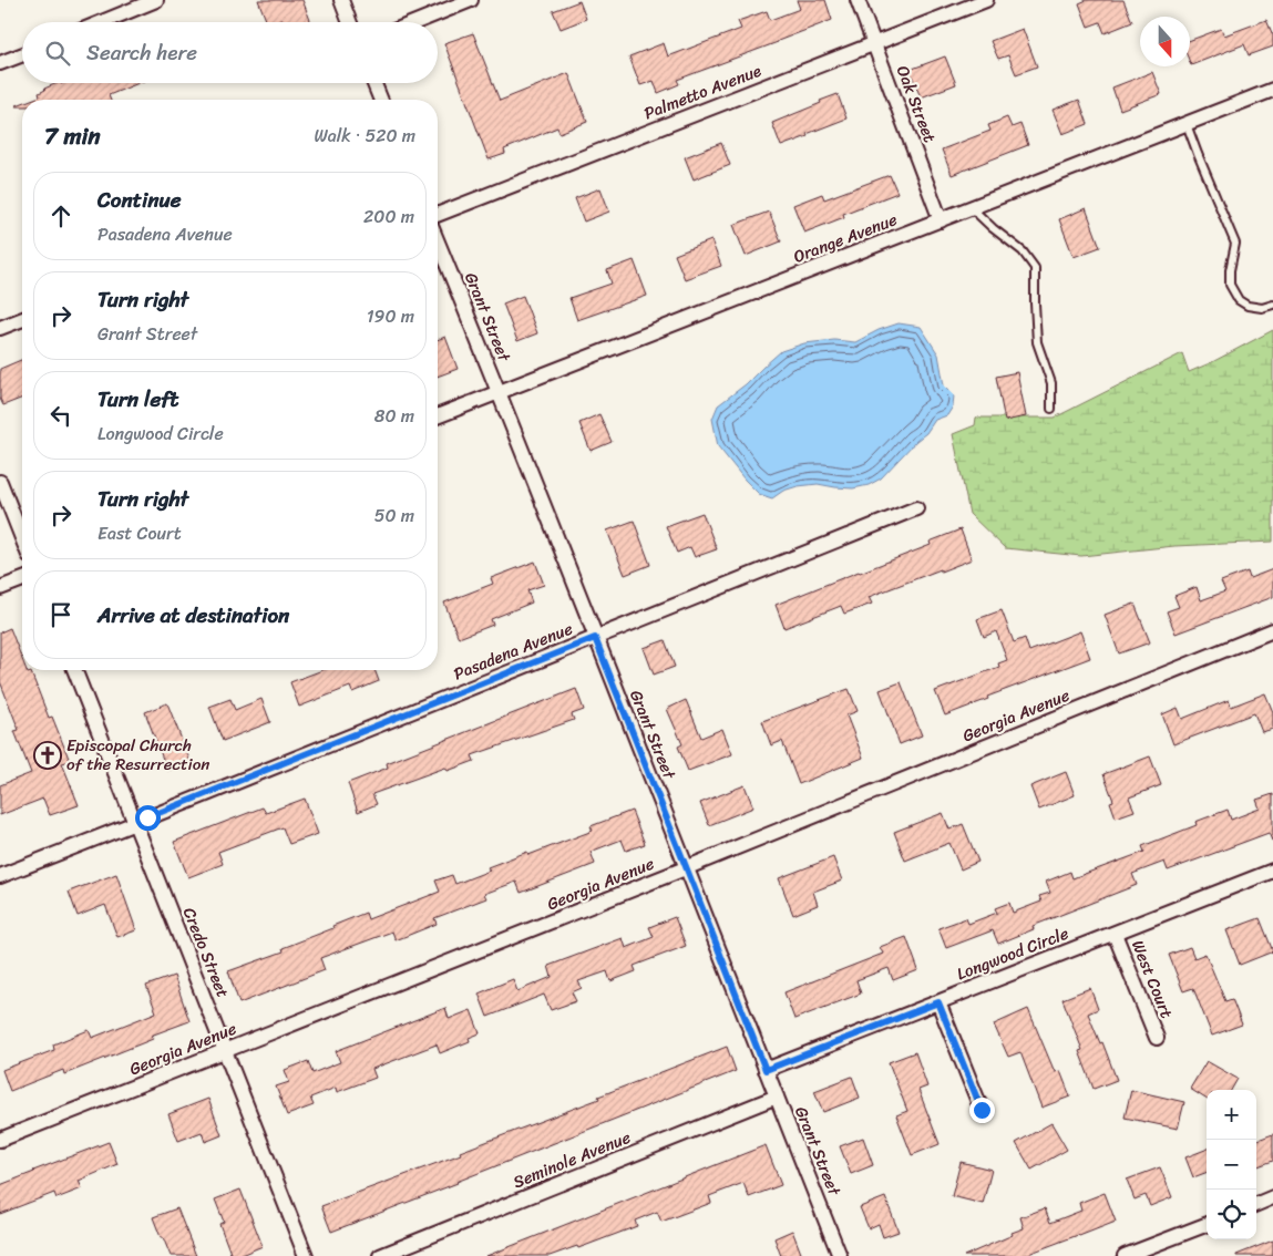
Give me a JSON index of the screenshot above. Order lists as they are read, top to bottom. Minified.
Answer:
{"streets":{"street":["Palmetto Avenue","Oak Street","Orange Avenue","Grant Street","Pasadena Avenue","Georgia Avenue","Credo Street","Longwood Circle","West Court","Seminole Avenue"]},"crossings":[["Palmetto Avenue","Oak Street"],["Oak Street","Orange Avenue"],["Orange Avenue","Grant Street"],["Grant Street","Pasadena Avenue"],["Grant Street","Georgia Avenue"],["Grant Street","Longwood Circle"],["Grant Street","Seminole Avenue"],["Pasadena Avenue","Credo Street"],["Georgia Avenue","Credo Street"],["Longwood Circle","West Court"]],"places":{"church":["Episcopal Church of the Resurrection"]},"north":"bottom","page":{"search":"Search here","heading":["7 min","Walk · 520 m"],"list":[["Continue","Pasadena Avenue","200 m"],["Turn right","Grant Street","190 m"],["Turn left","Longwood Circle","80 m"],["Turn right","East Court","50 m"],"Arrive at destination"],"map_buttons":["+","−"]}}
